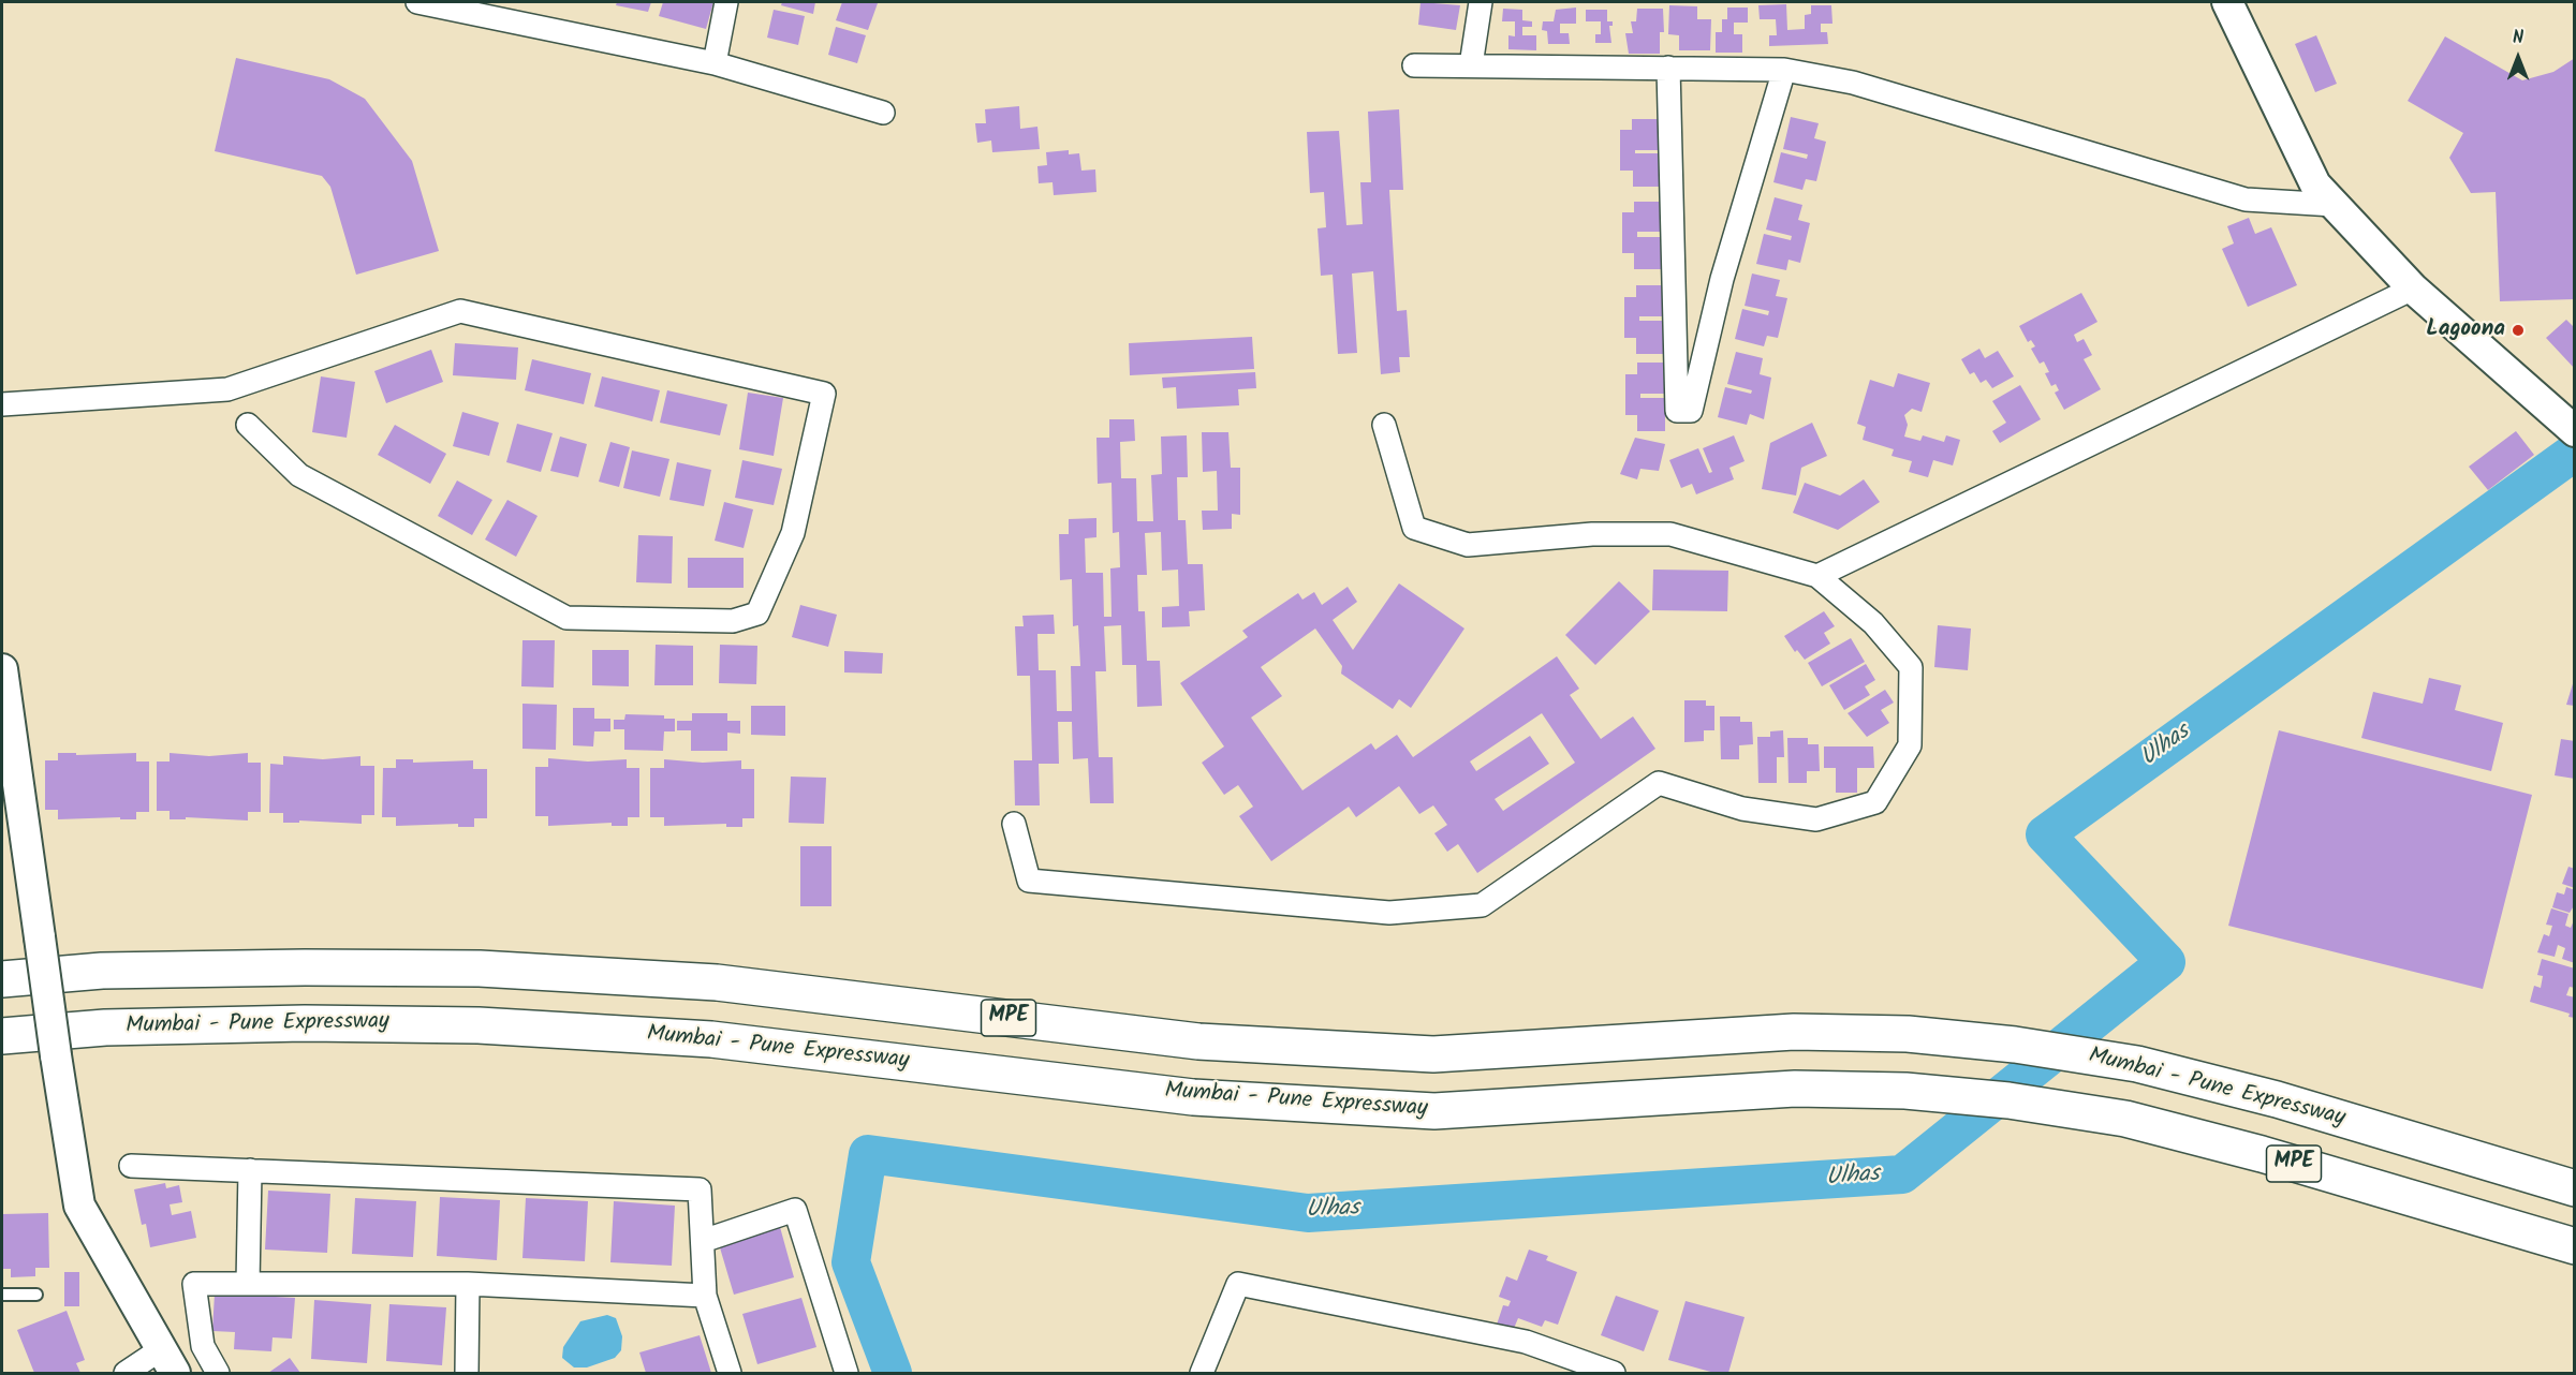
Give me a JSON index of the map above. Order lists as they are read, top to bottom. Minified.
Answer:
{"streets":{"highway":["MPE","Mumbai - Pune Expressway"]},"water":["Ulhas"],"places":["Lagoona"],"north":"top"}
